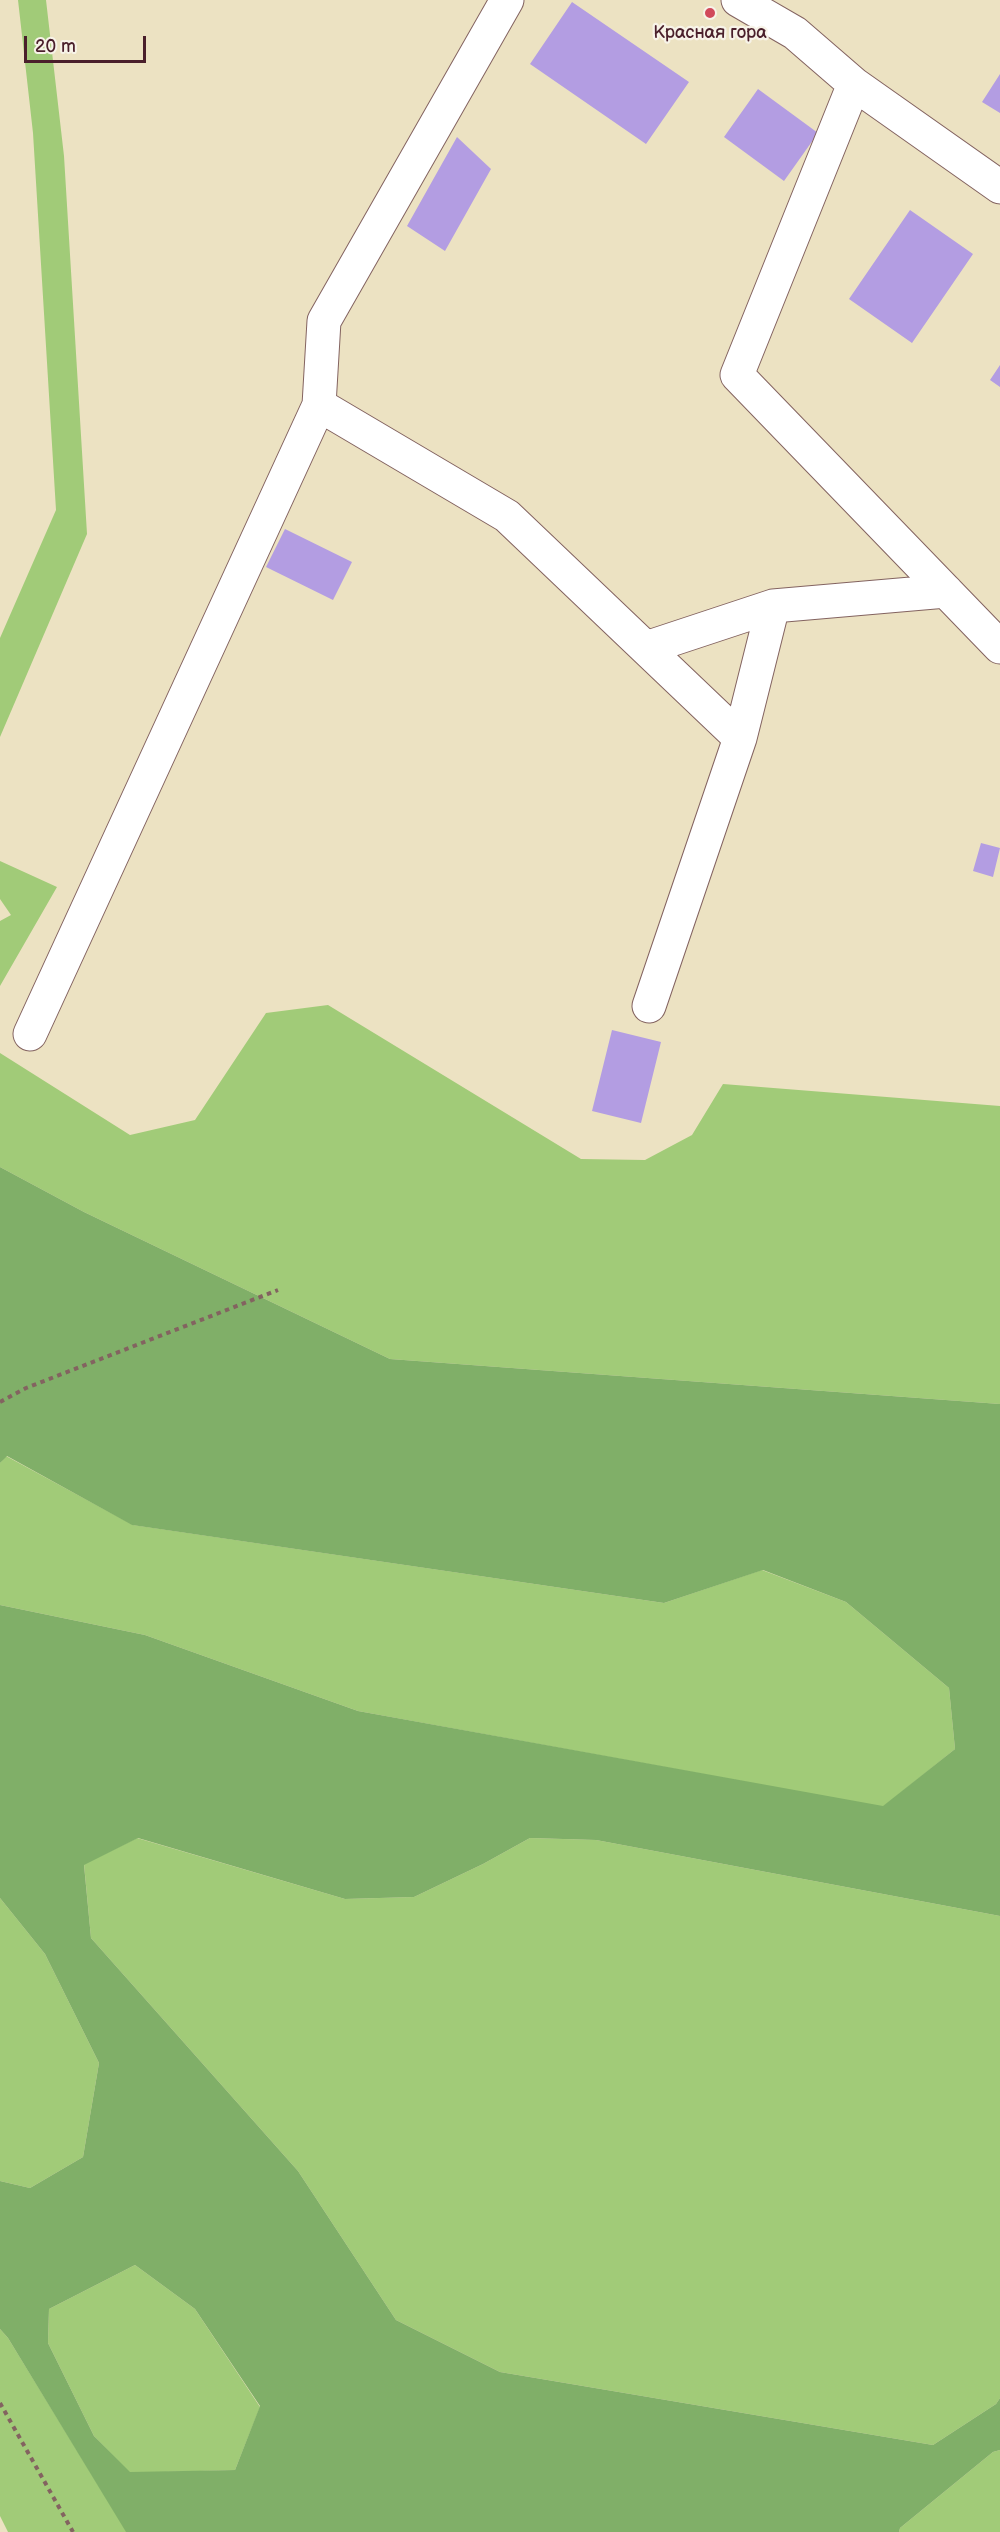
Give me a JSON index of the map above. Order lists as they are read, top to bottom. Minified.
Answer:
{"places":["Красная гора"],"scale_bar":"20 m"}
